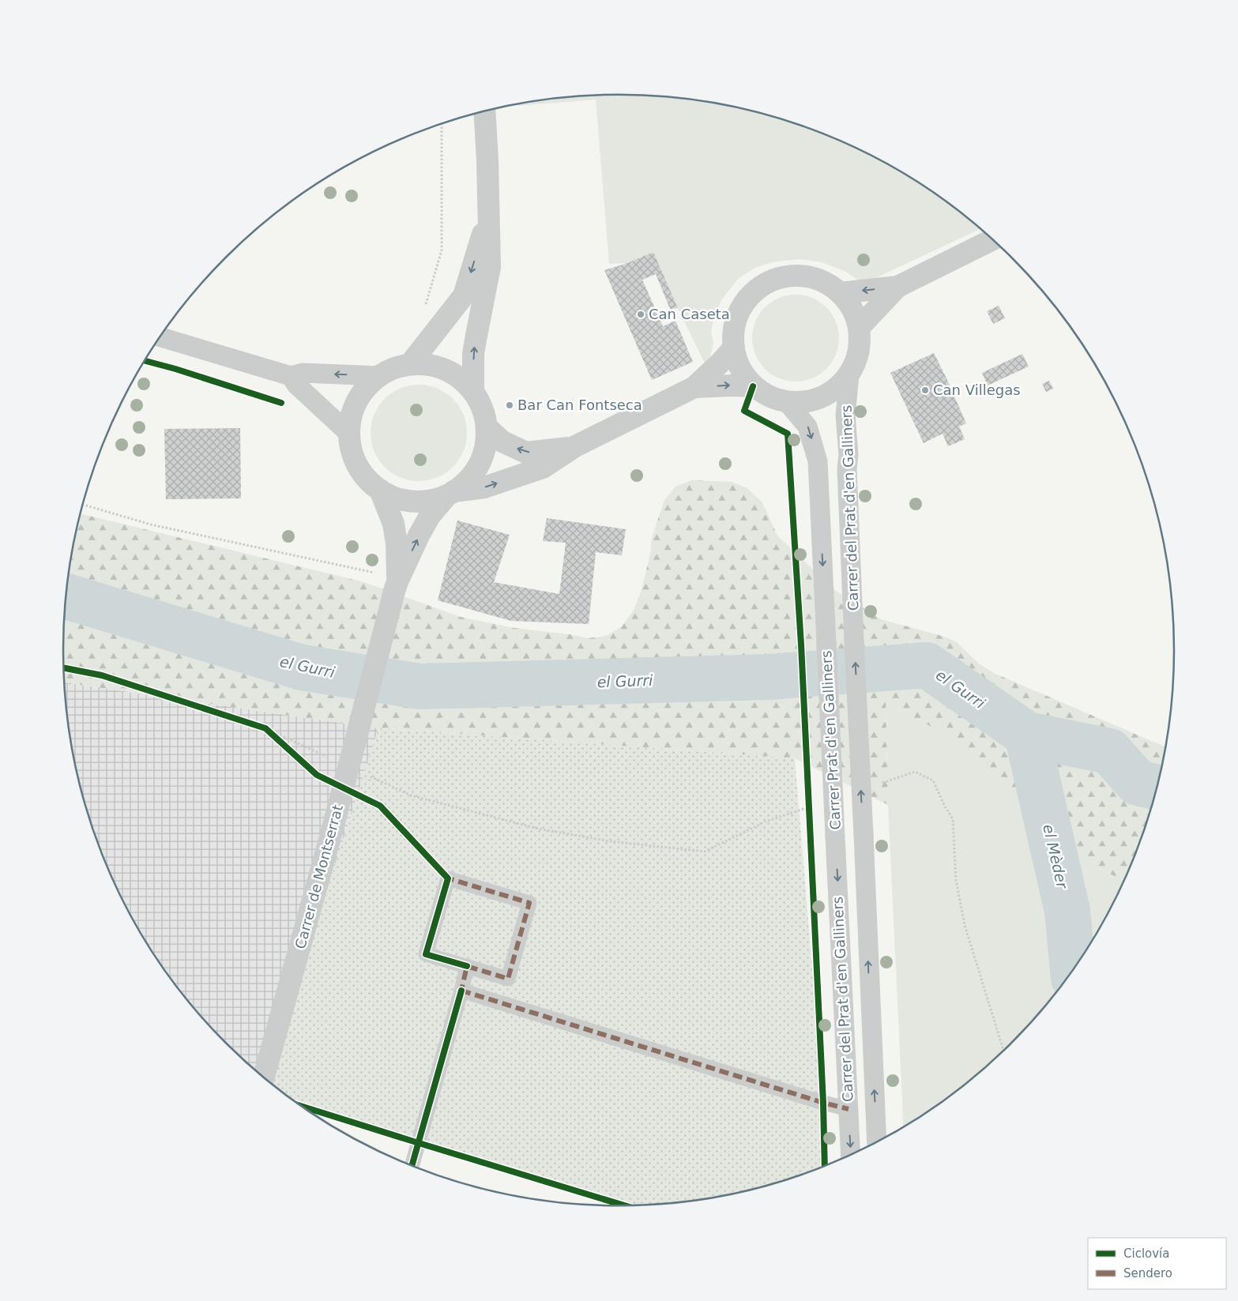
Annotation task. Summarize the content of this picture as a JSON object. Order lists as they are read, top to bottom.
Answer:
{
  "streets": {
    "street": ["Carrer del Prat d'en Galliners", "Carrer Prat d'en Galliners", "Carrer de Montserrat"]
  },
  "crossings": [
    ["Carrer del Prat d'en Galliners", "Carrer Prat d'en Galliners"]
  ],
  "water": ["el Gurri", "el Mèder"],
  "places": ["Can Caseta", "Can Villegas", "Bar Can Fontseca"],
  "legend": ["Ciclovía", "Sendero"]
}
